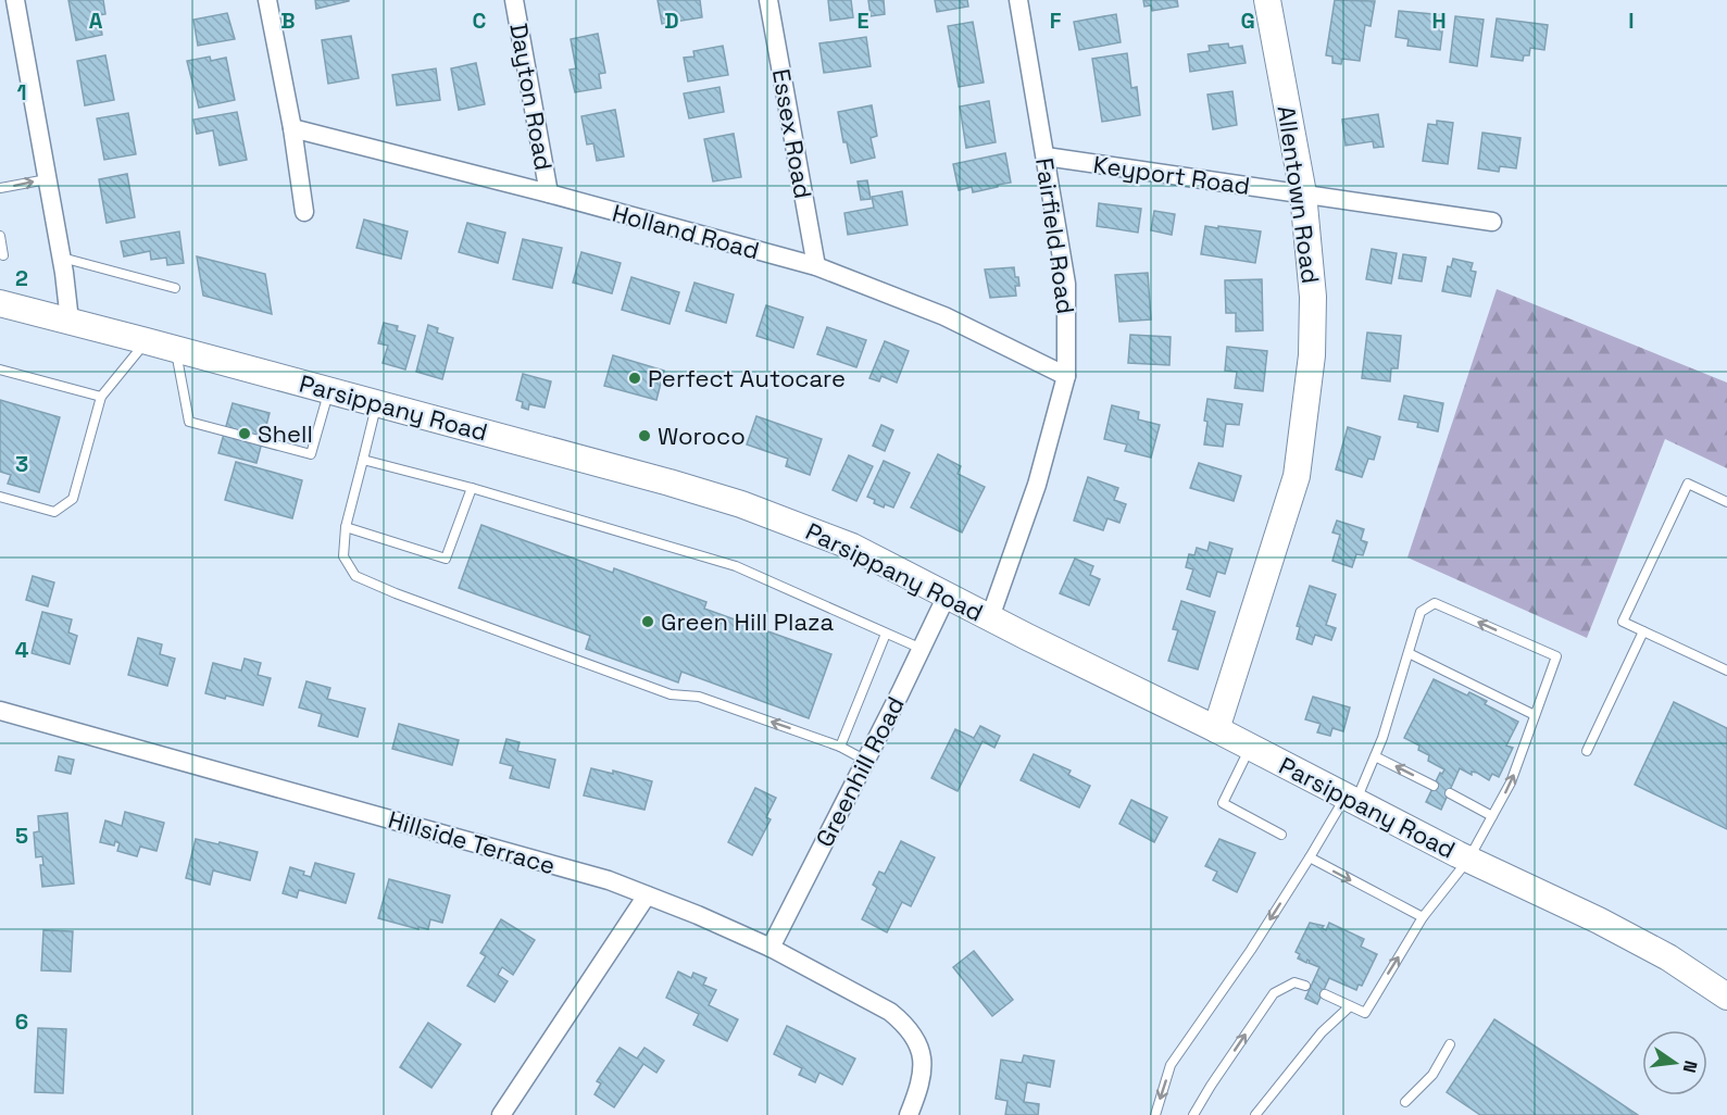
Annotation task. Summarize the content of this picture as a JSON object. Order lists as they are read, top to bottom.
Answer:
{
  "streets": {
    "main road": ["Allentown Road", "Parsippany Road"],
    "street": [
      "Dayton Road",
      "Essex Road",
      "Keyport Road",
      "Holland Road",
      "Fairfield Road",
      "Greenhill Road",
      "Hillside Terrace"
    ]
  },
  "crossings": [
    ["Dayton Road", "Holland Road"],
    ["Essex Road", "Holland Road"],
    ["Keyport Road", "Allentown Road"],
    ["Keyport Road", "Fairfield Road"],
    ["Allentown Road", "Parsippany Road"],
    ["Holland Road", "Fairfield Road"],
    ["Fairfield Road", "Parsippany Road"],
    ["Parsippany Road", "Greenhill Road"],
    ["Greenhill Road", "Hillside Terrace"]
  ],
  "places": [
    "Perfect Autocare",
    "Shell",
    "Woroco",
    "Green Hill Plaza"
  ],
  "north": "right",
  "grid": {
    "columns": [
      "A",
      "B",
      "C",
      "D",
      "E",
      "F",
      "G",
      "H",
      "I"
    ],
    "rows": [
      "1",
      "2",
      "3",
      "4",
      "5",
      "6"
    ]
  }
}
